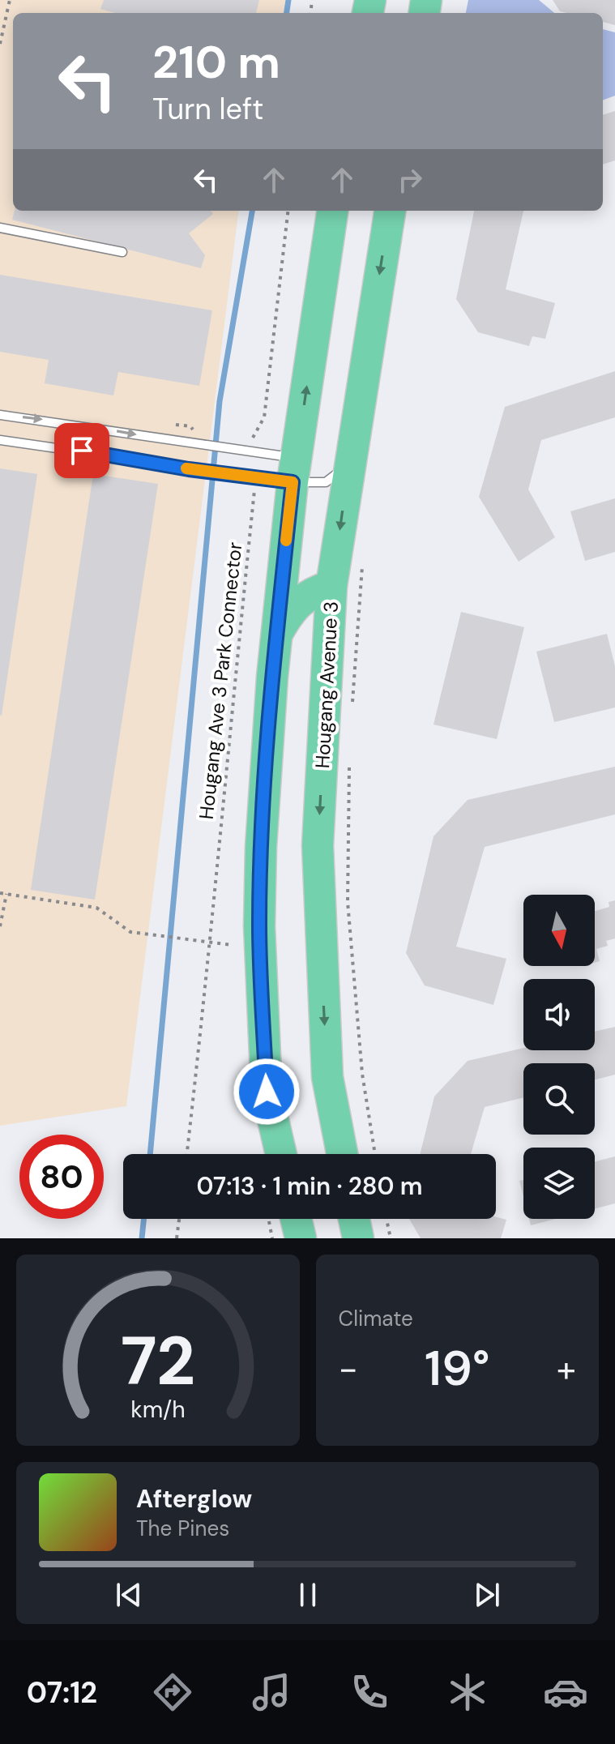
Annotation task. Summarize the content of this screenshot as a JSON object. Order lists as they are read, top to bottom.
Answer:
{
  "streets": {
    "highway": ["Hougang Avenue 3"],
    "path": ["Hougang Ave 3 Park Connector"]
  },
  "north": "bottom",
  "page": {
    "turn": ["210 m", "Turn left"],
    "limit": "80",
    "trip": "07:13 · 1 min · 280 m",
    "tile": "Climate",
    "heat": ["−", "19°", "+"],
    "song": ["Afterglow", "The Pines"],
    "tabs": "07:12",
    "gauge": ["72", "km/h"]
  }
}
